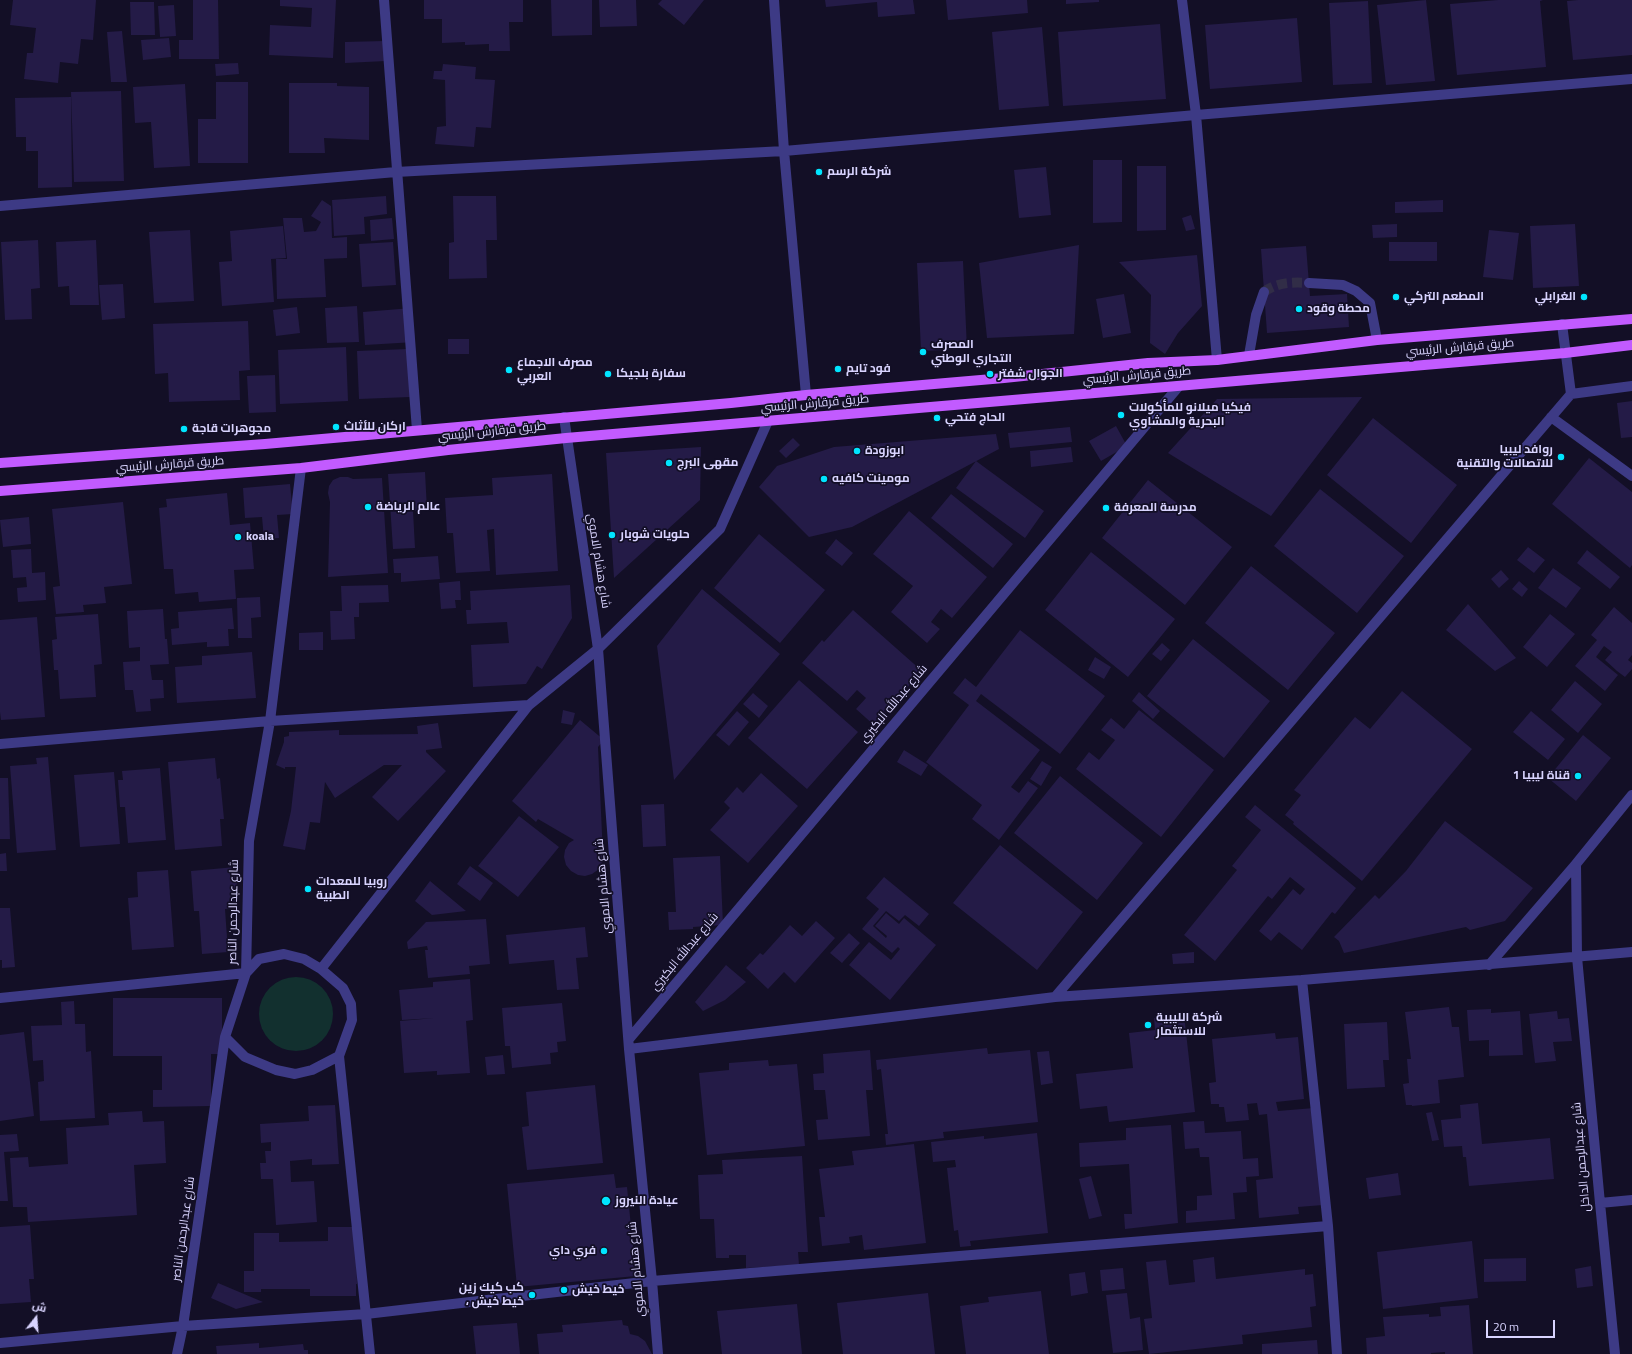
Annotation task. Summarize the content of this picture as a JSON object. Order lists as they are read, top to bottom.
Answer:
{
  "streets": {
    "main road": ["طريق قرقارش الرئيسي"],
    "street": [
      "شارع هشام الاموي",
      "شارع عبدالله البكيري",
      "شارع عبدالرحمن الناصر",
      "شارع عبدالرحمن الداخل"
    ]
  },
  "crossings": [
    ["طريق قرقارش الرئيسي", "شارع هشام الاموي"],
    ["طريق قرقارش الرئيسي", "شارع عبدالله البكيري"],
    ["طريق قرقارش الرئيسي", "شارع عبدالرحمن الناصر"],
    ["شارع هشام الاموي", "شارع عبدالله البكيري"]
  ],
  "places": [
    "شركة الرسم",
    "المطعم التركي",
    "الغرابلي",
    "محطة وقود",
    "المصرف التجاري الوطني",
    "فود تايم",
    "مصرف الاجماع العربي",
    "سفارة بلجيكا",
    "الجوال شفتر",
    "فيكيا ميلانو للمأكولات البحرية والمشاوي",
    "الحاج فتحي",
    "اركان للأثاث",
    "مجوهرات قاجة",
    "ابوزودة",
    "روافد ليبيا للاتصالات والتقنية",
    "مقهى البرج",
    "مومينت كافيه",
    "عالم الرياضة",
    "مدرسة المعرفة",
    "حلويات شوبار",
    "koala",
    "قناة ليبيا 1",
    "روبيا للمعدات الطبية",
    "شركة الليبية للاستثمار",
    "عيادة النيروز",
    "فري داي",
    "خيط خيش",
    "كب كيك زين ، خيط خيش"
  ],
  "scale_bar": "20 m",
  "north": "top"
}
